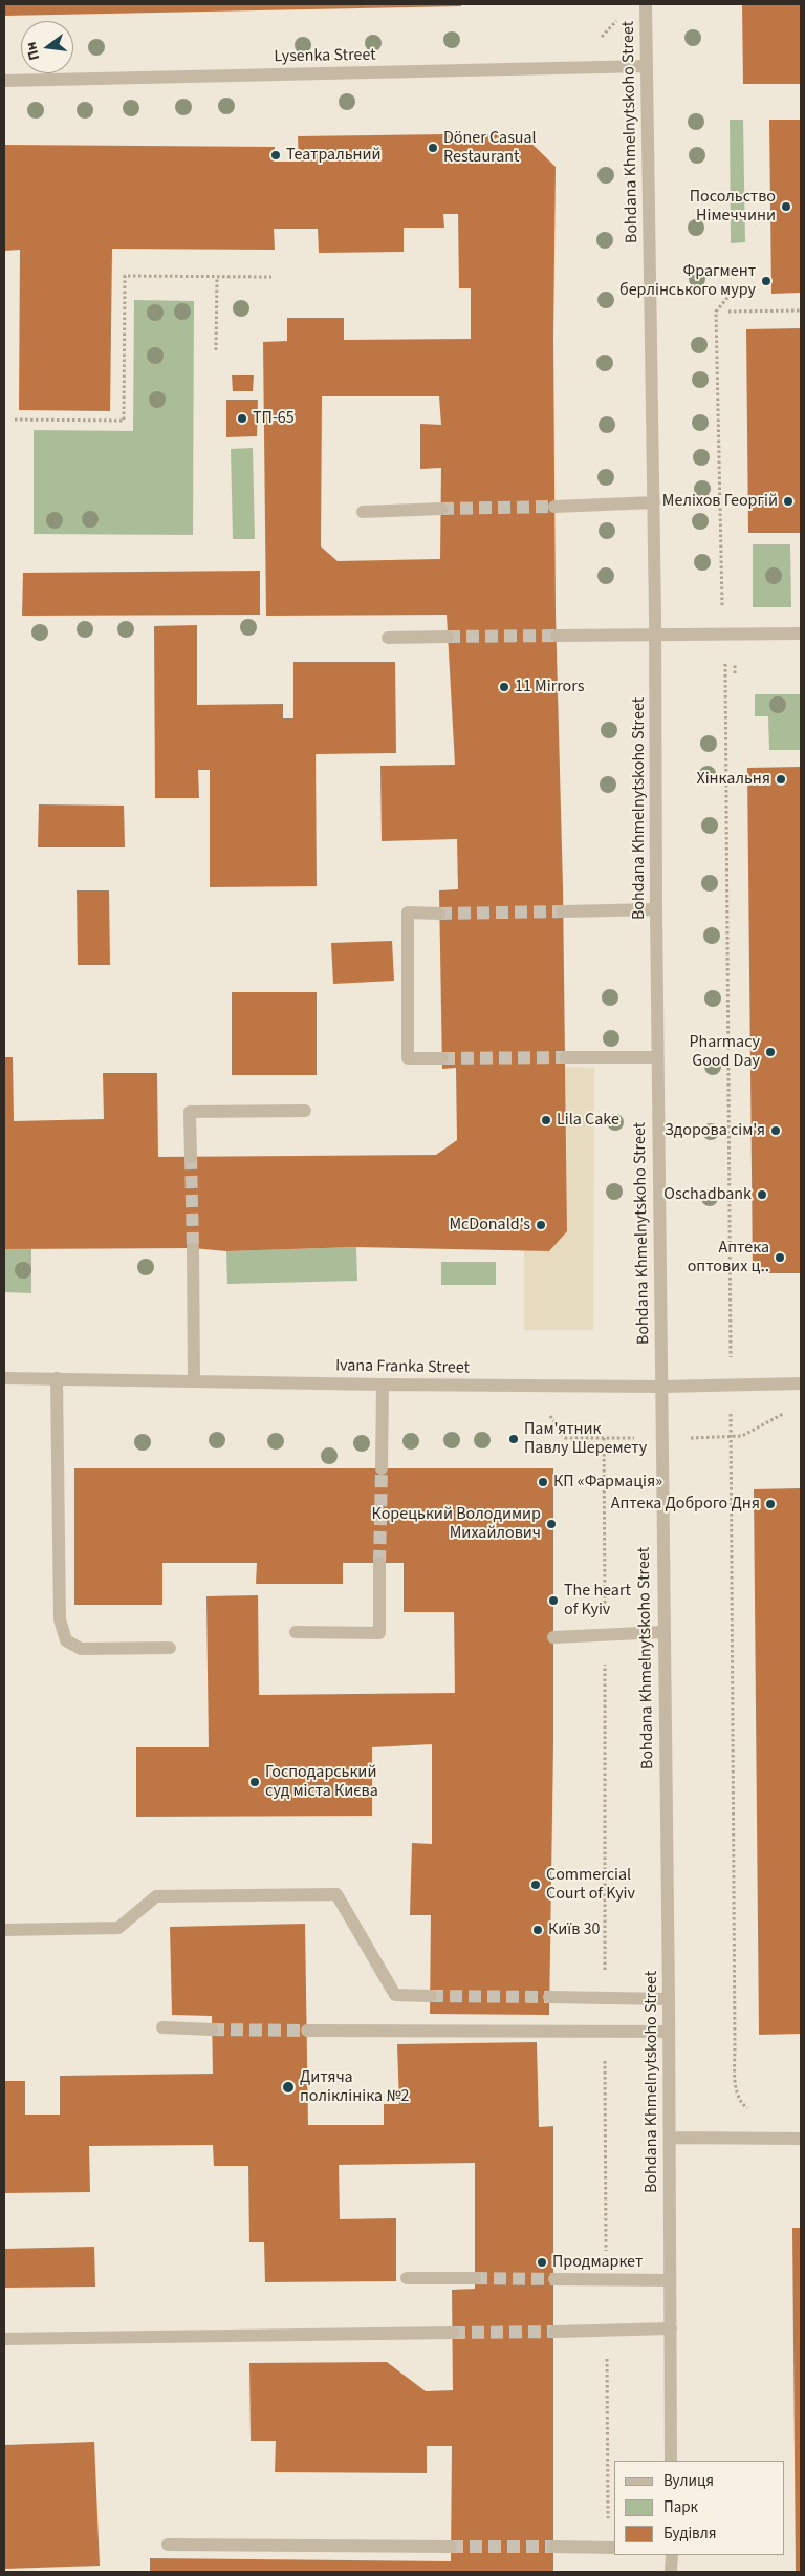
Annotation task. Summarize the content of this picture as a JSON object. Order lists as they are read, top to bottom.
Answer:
{
  "streets": {
    "street": ["Lysenka Street", "Bohdana Khmelnytskoho Street", "Ivana Franka Street"]
  },
  "crossings": [
    ["Lysenka Street", "Bohdana Khmelnytskoho Street"],
    ["Bohdana Khmelnytskoho Street", "Ivana Franka Street"]
  ],
  "places": [
    "Döner Casual Restaurant",
    "Театральний",
    "Посольство Німеччини",
    "Фрагмент берлінського муру",
    "ТП-65",
    "Меліхов Георгій",
    "11 Mirrors",
    "Хінкальня",
    "Pharmacy Good Day",
    "Lila Cake",
    "Здорова сім'я",
    "Oschadbank",
    "McDonald's",
    "Аптека оптових ц‥",
    "Пам'ятник Павлу Шеремету",
    "КП «Фармація»",
    "Аптека Доброго Дня",
    "Корецький Володимир Михайлович",
    "The heart of Kyiv",
    "Господарський суд міста Києва",
    "Commercial Court of Kyiv",
    "Київ 30",
    "Дитяча поліклініка №2",
    "Продмаркет"
  ],
  "legend": ["Вулиця", "Парк", "Будівля"],
  "north": "left"
}
